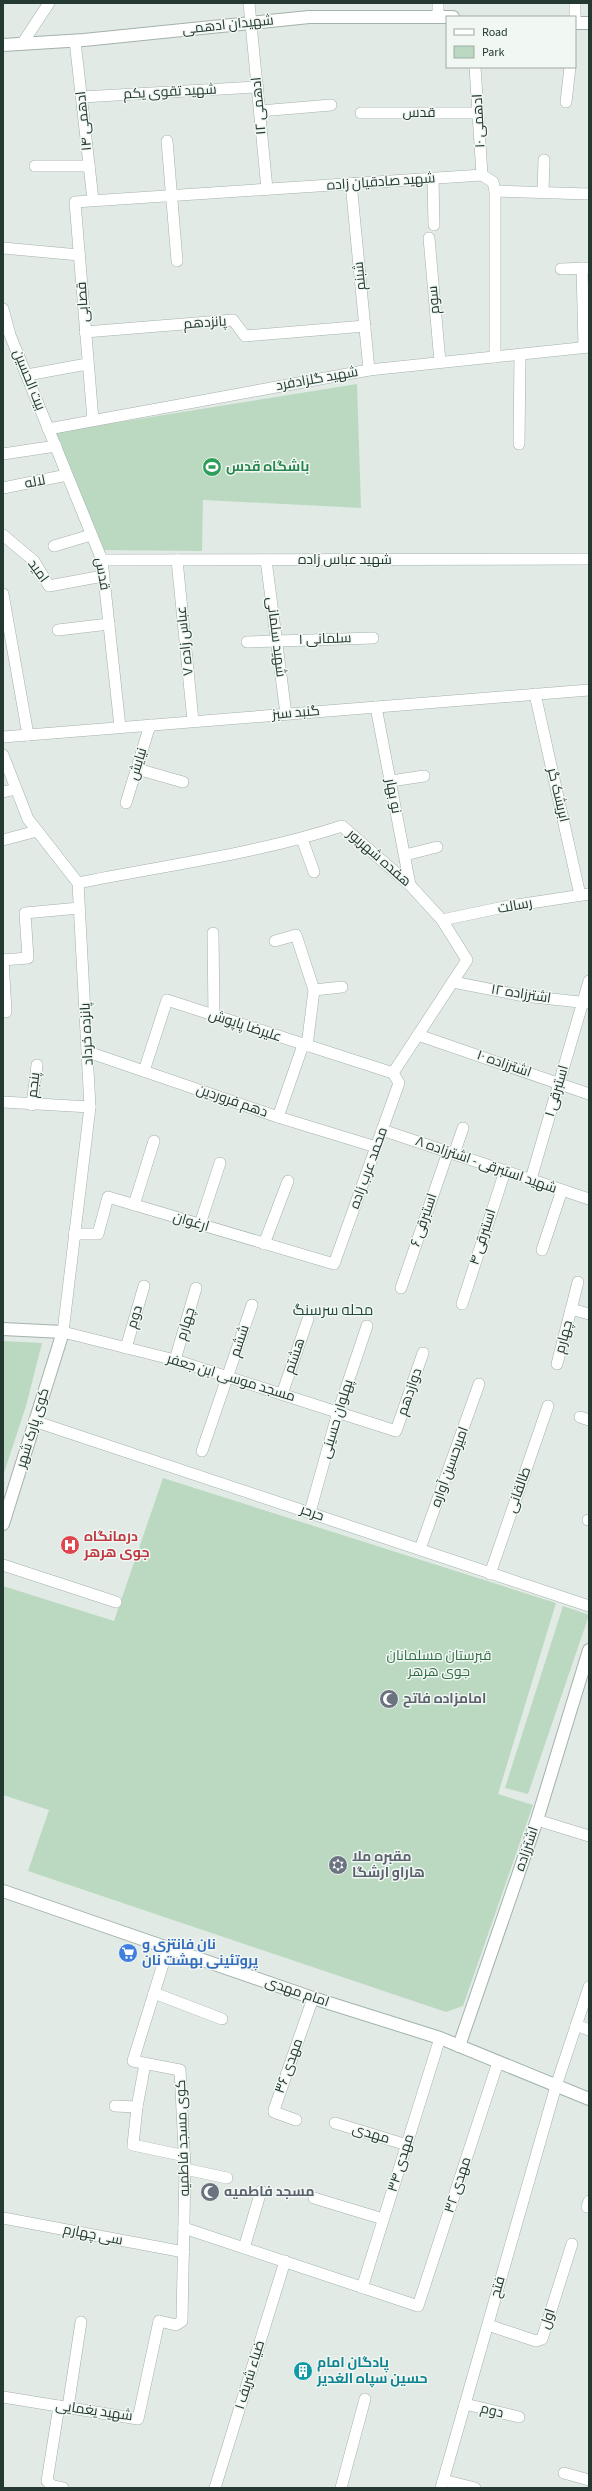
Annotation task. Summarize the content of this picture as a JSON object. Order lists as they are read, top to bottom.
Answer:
{
  "streets": {
    "street": [
      "شهیدان ادهمی",
      "شهید تقوی یکم",
      "ادهمی ۱۲",
      "قدس",
      "ادهمی ۱۴",
      "ادهمی ۱۰",
      "شهید صادقیان زاده",
      "شبنم",
      "سوم",
      "قصابی",
      "پانزدهم",
      "شهید گلزادفرد",
      "بیت الحسین",
      "لاله",
      "شهید عباس زاده",
      "امید",
      "شهید سلمانی",
      "سلمانی ۱",
      "عباس زاده ۷",
      "گنبد سبز",
      "نیایش",
      "ابریشک گر",
      "نو بهار",
      "هفده شهریور",
      "رسالت",
      "اشترزاده ۱۲",
      "علیرضا پاپوش",
      "پانزده خرداد",
      "اشترزاده ۱۰",
      "پنجم",
      "استبرقی ۱",
      "دهم فروردین",
      "شهید استبرقی - اشترزاده ۸",
      "محمد عرب زاده",
      "استبرقی ۶",
      "ارغوان",
      "استبرقی ۴",
      "دوم",
      "چهارم",
      "ششم",
      "هشتم",
      "مسجد موسی ابن جعفر",
      "دوازدهم",
      "پهلوان حسینی",
      "کوی پارک شهر",
      "امیرحسین آواره",
      "طالقانی",
      "حرحر",
      "اشترزاده",
      "امام مهدی",
      "مهدی ۳۶",
      "مهدی",
      "کوی مسجد فاطمیه",
      "مهدی ۳۴",
      "مهدی ۳۲",
      "سی چهارم",
      "فتح",
      "اول",
      "ضیاء شریف ۱",
      "شهید یغمایی"
    ]
  },
  "crossings": [
    ["شهیدان ادهمی", "ادهمی ۱۲"],
    ["شهیدان ادهمی", "ادهمی ۱۴"],
    ["شهید تقوی یکم", "ادهمی ۱۲"],
    ["شهید تقوی یکم", "ادهمی ۱۴"],
    ["ادهمی ۱۲", "شهید صادقیان زاده"],
    ["قدس", "ادهمی ۱۰"],
    ["قدس", "شهید گلزادفرد"],
    ["قدس", "بیت الحسین"],
    ["قدس", "لاله"],
    ["قدس", "شهید عباس زاده"],
    ["قدس", "امید"],
    ["قدس", "گنبد سبز"],
    ["ادهمی ۱۴", "شهید صادقیان زاده"],
    ["ادهمی ۱۴", "قصابی"],
    ["ادهمی ۱۰", "شهید صادقیان زاده"],
    ["شهید صادقیان زاده", "شبنم"],
    ["شهید صادقیان زاده", "قصابی"],
    ["شبنم", "پانزدهم"],
    ["شبنم", "شهید گلزادفرد"],
    ["سوم", "شهید گلزادفرد"],
    ["قصابی", "پانزدهم"],
    ["قصابی", "شهید گلزادفرد"],
    ["شهید گلزادفرد", "بیت الحسین"],
    ["شهید عباس زاده", "شهید سلمانی"],
    ["شهید عباس زاده", "عباس زاده ۷"],
    ["شهید سلمانی", "سلمانی ۱"],
    ["شهید سلمانی", "گنبد سبز"],
    ["عباس زاده ۷", "گنبد سبز"],
    ["گنبد سبز", "نیایش"],
    ["گنبد سبز", "ابریشک گر"],
    ["گنبد سبز", "نو بهار"],
    ["ابریشک گر", "رسالت"],
    ["نو بهار", "هفده شهریور"],
    ["هفده شهریور", "رسالت"],
    ["هفده شهریور", "اشترزاده ۱۲"],
    ["هفده شهریور", "علیرضا پاپوش"],
    ["هفده شهریور", "پانزده خرداد"],
    ["هفده شهریور", "اشترزاده ۱۰"],
    ["هفده شهریور", "محمد عرب زاده"],
    ["اشترزاده ۱۲", "استبرقی ۱"],
    ["علیرضا پاپوش", "دهم فروردین"],
    ["علیرضا پاپوش", "محمد عرب زاده"],
    ["پانزده خرداد", "دهم فروردین"],
    ["پانزده خرداد", "ارغوان"],
    ["پانزده خرداد", "مسجد موسی ابن جعفر"],
    ["پانزده خرداد", "کوی پارک شهر"],
    ["اشترزاده ۱۰", "استبرقی ۱"],
    ["استبرقی ۱", "شهید استبرقی - اشترزاده ۸"],
    ["دهم فروردین", "محمد عرب زاده"],
    ["شهید استبرقی - اشترزاده ۸", "محمد عرب زاده"],
    ["شهید استبرقی - اشترزاده ۸", "استبرقی ۶"],
    ["شهید استبرقی - اشترزاده ۸", "استبرقی ۴"],
    ["محمد عرب زاده", "ارغوان"],
    ["دوم", "مسجد موسی ابن جعفر"],
    ["دوم", "فتح"],
    ["چهارم", "مسجد موسی ابن جعفر"],
    ["ششم", "مسجد موسی ابن جعفر"],
    ["هشتم", "مسجد موسی ابن جعفر"],
    ["مسجد موسی ابن جعفر", "دوازدهم"],
    ["مسجد موسی ابن جعفر", "پهلوان حسینی"],
    ["مسجد موسی ابن جعفر", "کوی پارک شهر"],
    ["پهلوان حسینی", "حرحر"],
    ["کوی پارک شهر", "حرحر"],
    ["امیرحسین آواره", "حرحر"],
    ["طالقانی", "حرحر"],
    ["اشترزاده", "امام مهدی"],
    ["امام مهدی", "مهدی ۳۶"],
    ["امام مهدی", "مهدی ۳۴"],
    ["امام مهدی", "مهدی ۳۲"],
    ["امام مهدی", "فتح"],
    ["مهدی", "مهدی ۳۴"],
    ["کوی مسجد فاطمیه", "سی چهارم"],
    ["کوی مسجد فاطمیه", "شهید یغمایی"],
    ["مهدی ۳۴", "مهدی ۳۲"],
    ["فتح", "اول"]
  ],
  "districts": ["محله سرسنگ"],
  "parks": ["قبرستان مسلمانان جوی هرهر"],
  "places": {
    "sports": ["باشگاه قدس"],
    "hospital": ["درمانگاه جوی هرهر"],
    "mosque": ["امامزاده فاتح", "مسجد فاطمیه"],
    "synagogue": ["مقبره ملا هاراو ارشگا"],
    "supermarket": ["نان فانتزی و پروتئینی بهشت نان"],
    "building": ["پادگان امام حسین سپاه الغدیر"]
  },
  "legend": ["Road", "Park"]
}
